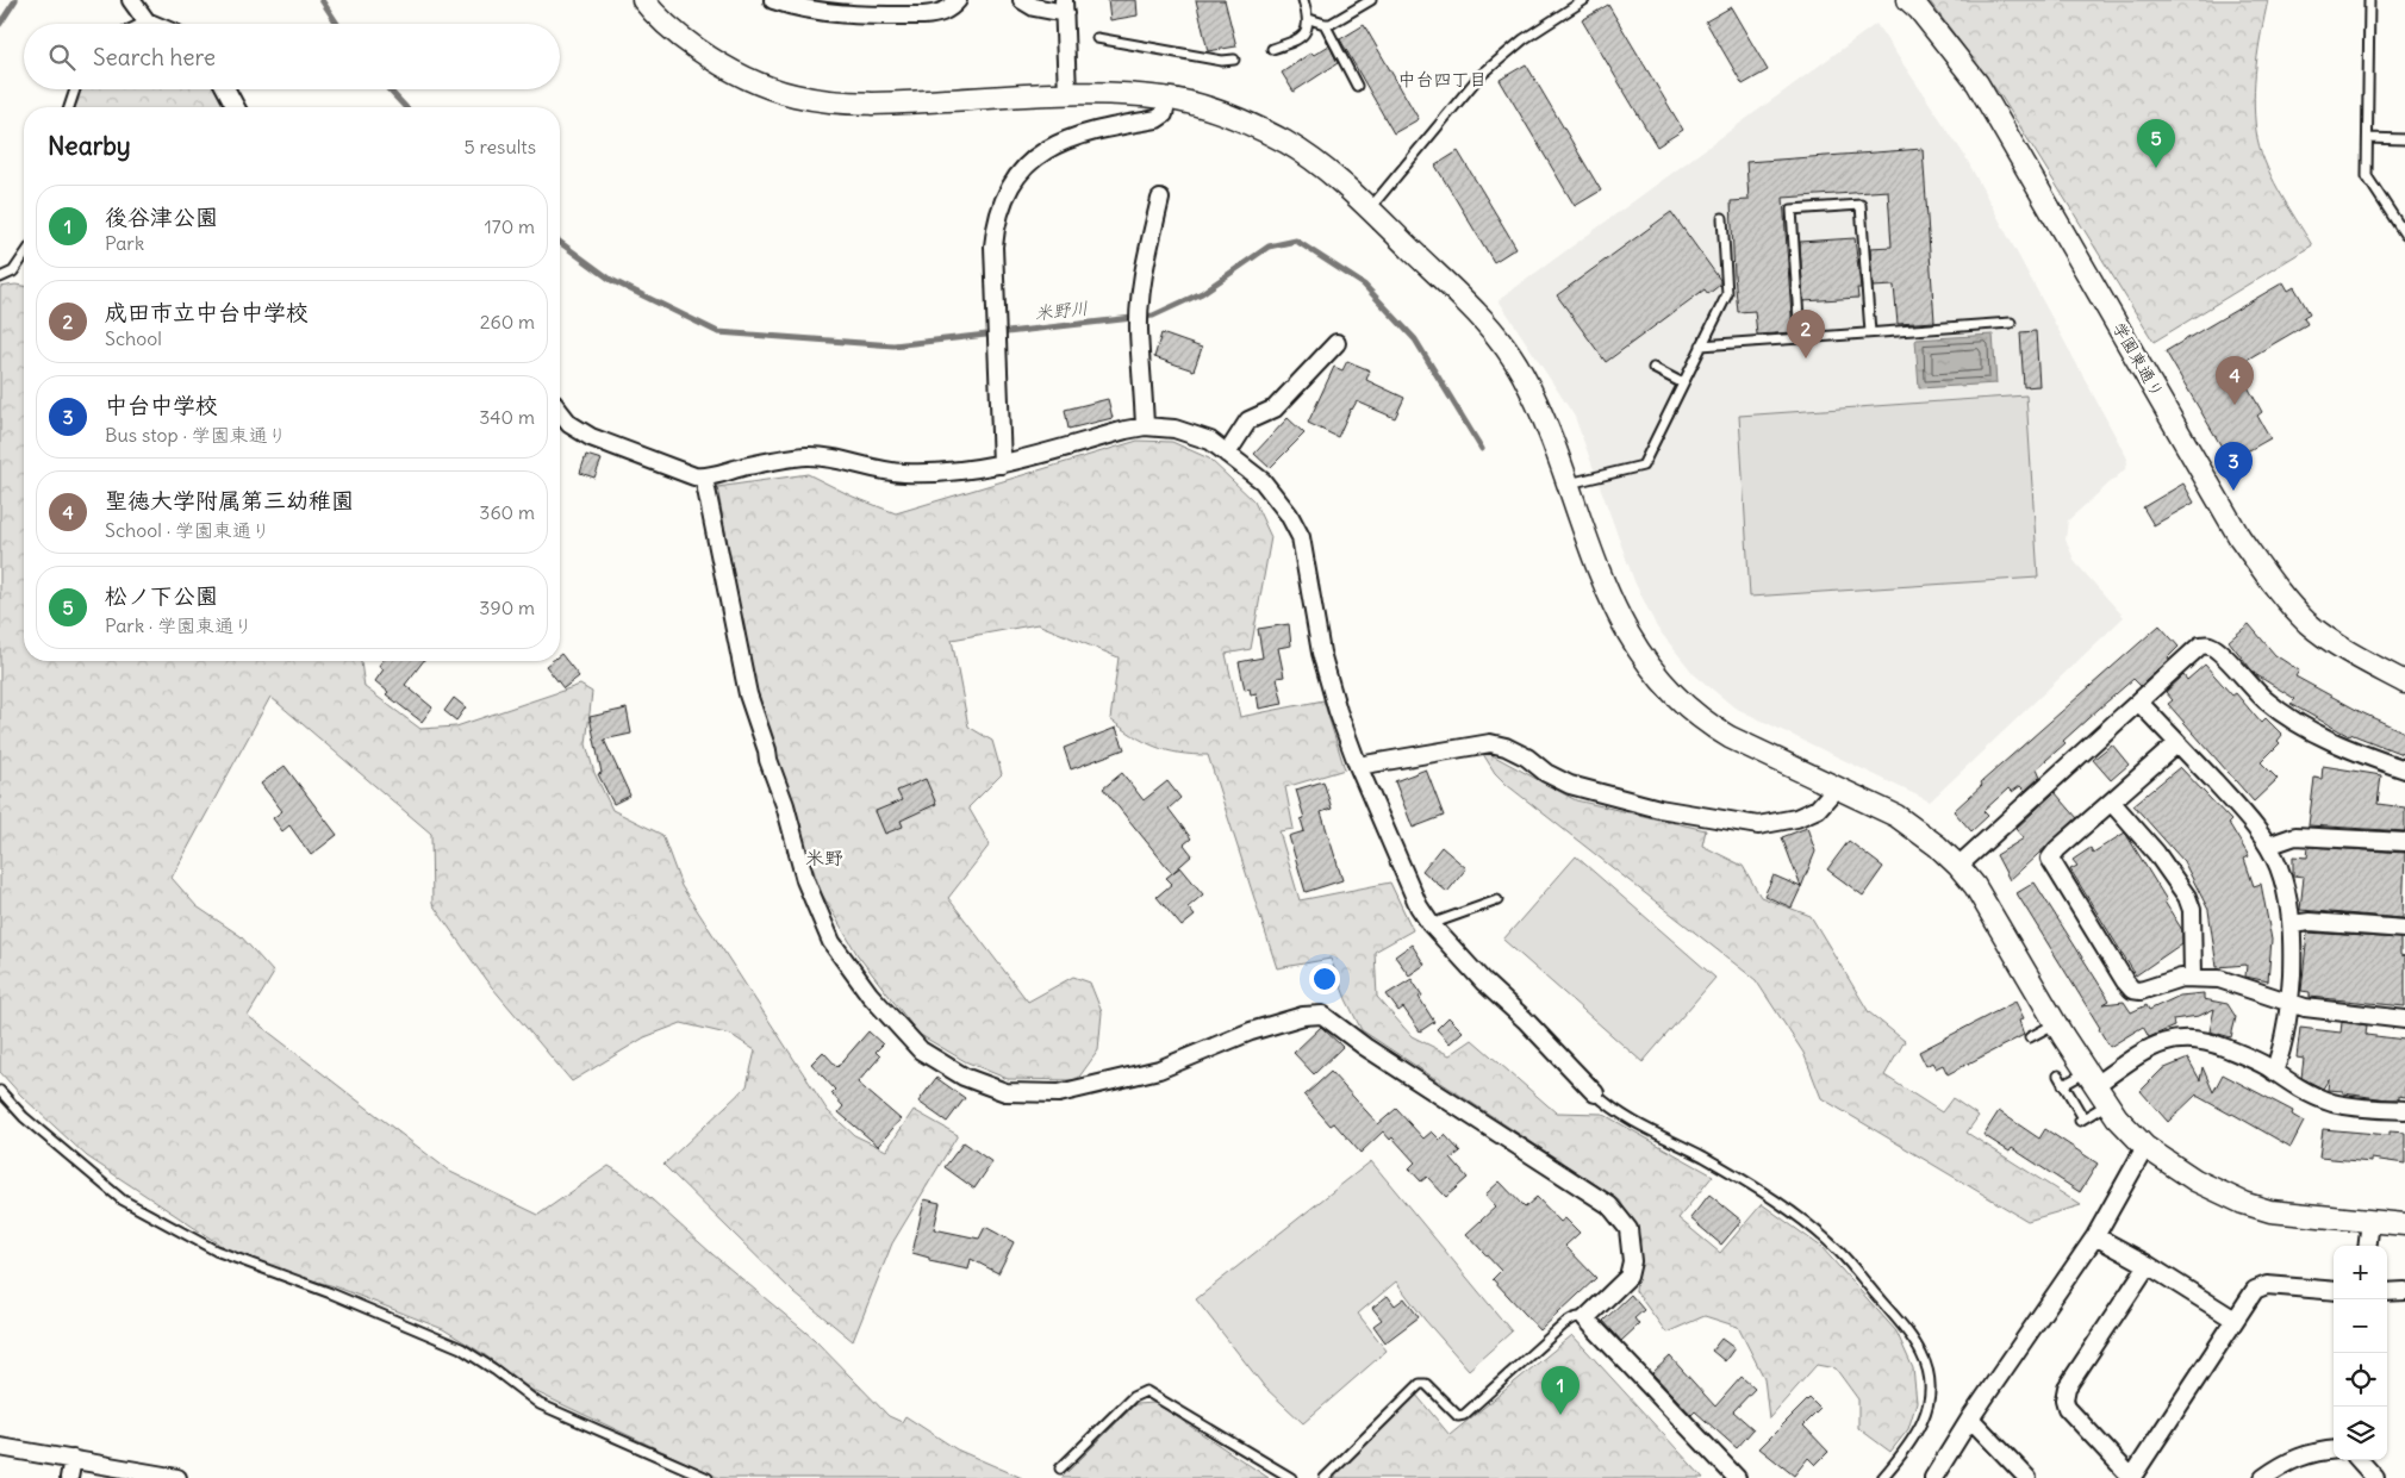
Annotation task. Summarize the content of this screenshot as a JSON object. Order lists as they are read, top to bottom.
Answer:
{
  "streets": {
    "street": ["学園東通り"]
  },
  "districts": ["中台四丁目", "米野"],
  "water": ["米野川"],
  "page": {
    "search": "Search here",
    "heading": ["Nearby", "5 results"],
    "pins": [
      "5",
      "2",
      "4",
      "3",
      "1"
    ],
    "list": [
      {
        "mark": "1",
        "name": "後谷津公園",
        "note": "Park",
        "value": "170 m"
      },
      {
        "mark": "2",
        "name": "成田市立中台中学校",
        "note": "School",
        "value": "260 m"
      },
      {
        "mark": "3",
        "name": "中台中学校",
        "note": "Bus stop · 学園東通り",
        "value": "340 m"
      },
      {
        "mark": "4",
        "name": "聖徳大学附属第三幼稚園",
        "note": "School · 学園東通り",
        "value": "360 m"
      },
      {
        "mark": "5",
        "name": "松ノ下公園",
        "note": "Park · 学園東通り",
        "value": "390 m"
      }
    ],
    "map_buttons": ["+", "−"]
  }
}
